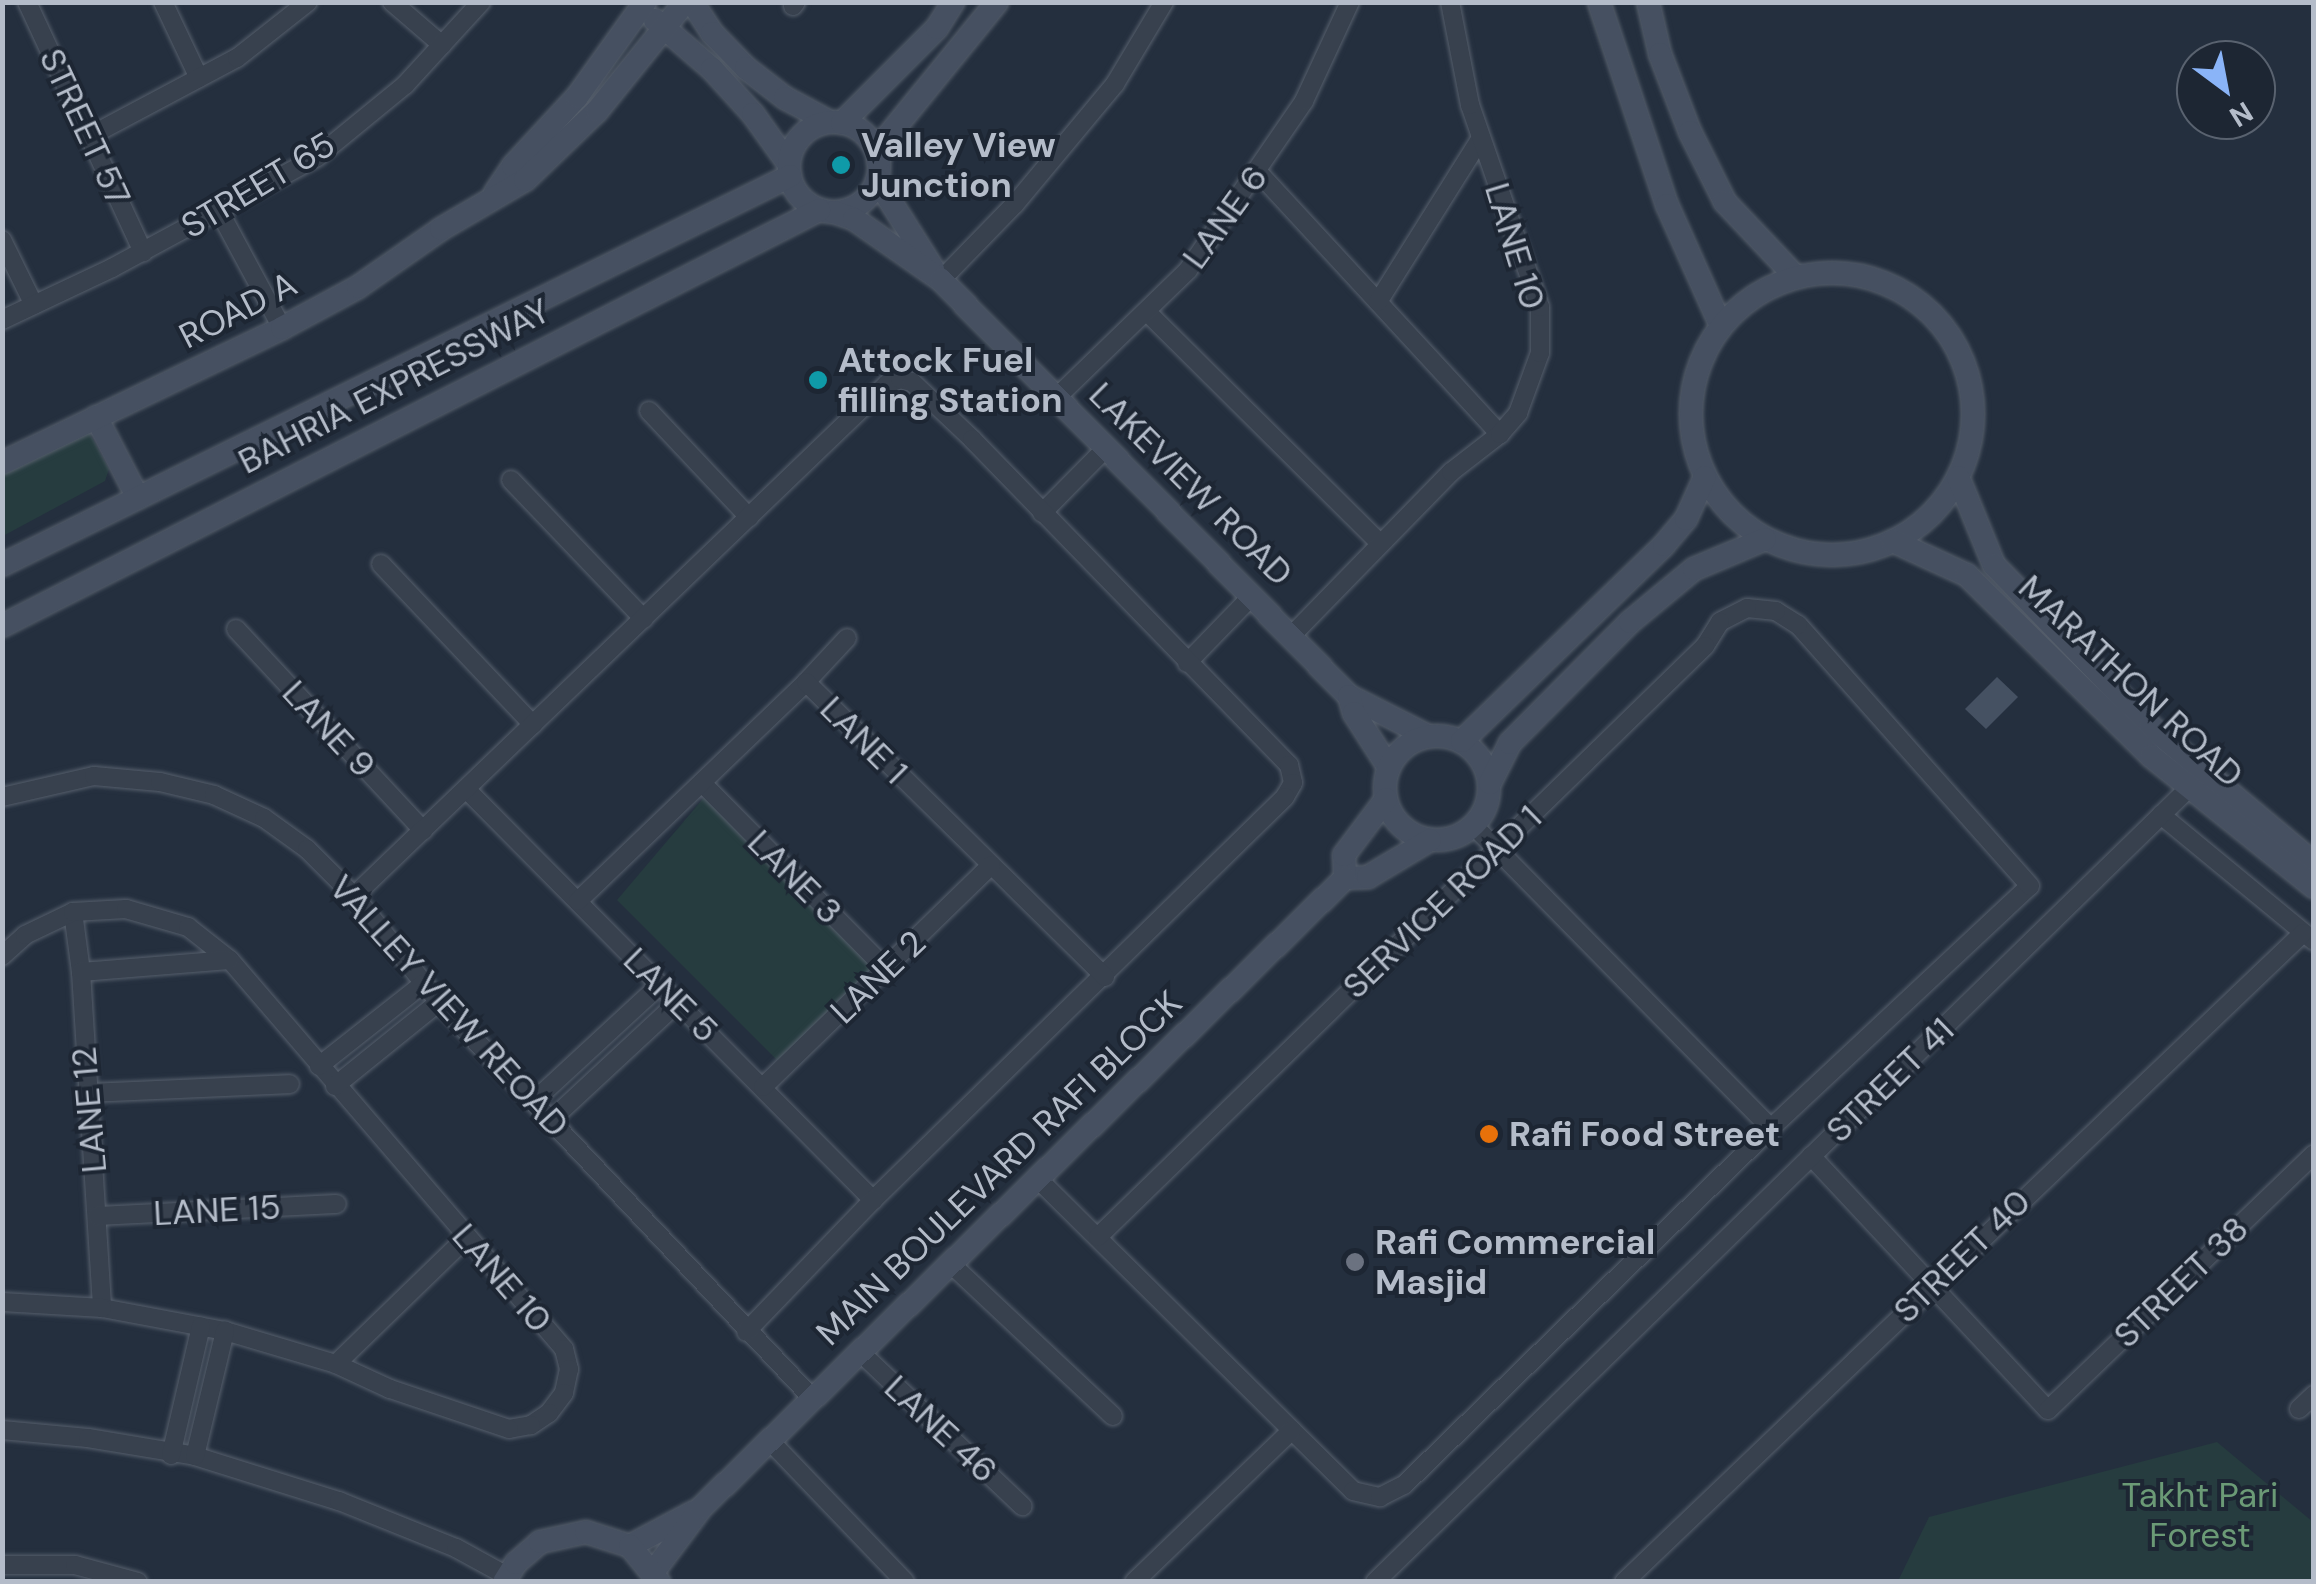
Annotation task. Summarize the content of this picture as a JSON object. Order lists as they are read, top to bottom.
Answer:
{
  "streets": {
    "main road": [
      "ROAD A",
      "BAHRIA EXPRESSWAY",
      "LAKEVIEW ROAD",
      "MARATHON ROAD",
      "MAIN BOULEVARD RAFI BLOCK"
    ],
    "street": [
      "STREET 57",
      "STREET 65",
      "LANE 6",
      "LANE 10",
      "LANE 9",
      "LANE 1",
      "LANE 3",
      "SERVICE ROAD 1",
      "LANE 2",
      "LANE 5",
      "VALLEY VIEW REOAD",
      "STREET 41",
      "LANE 12",
      "LANE 15",
      "STREET 40",
      "STREET 38",
      "LANE 46"
    ]
  },
  "crossings": [
    ["STREET 57", "STREET 65"],
    ["LANE 6", "LAKEVIEW ROAD"],
    ["LANE 10", "LAKEVIEW ROAD"],
    ["LANE 10", "LANE 12"],
    ["MARATHON ROAD", "STREET 41"],
    ["LANE 1", "LANE 3"],
    ["LANE 1", "LANE 2"],
    ["LANE 1", "LANE 5"],
    ["LANE 3", "LANE 2"],
    ["LANE 2", "LANE 5"],
    ["VALLEY VIEW REOAD", "MAIN BOULEVARD RAFI BLOCK"],
    ["LANE 12", "LANE 15"],
    ["MAIN BOULEVARD RAFI BLOCK", "LANE 46"],
    ["STREET 40", "STREET 38"]
  ],
  "parks": ["Takht Pari Forest"],
  "places": [
    "Valley View Junction",
    "Attock Fuel filling Station",
    "Rafi Food Street",
    "Rafi Commercial Masjid"
  ],
  "north": "bottom right"
}
